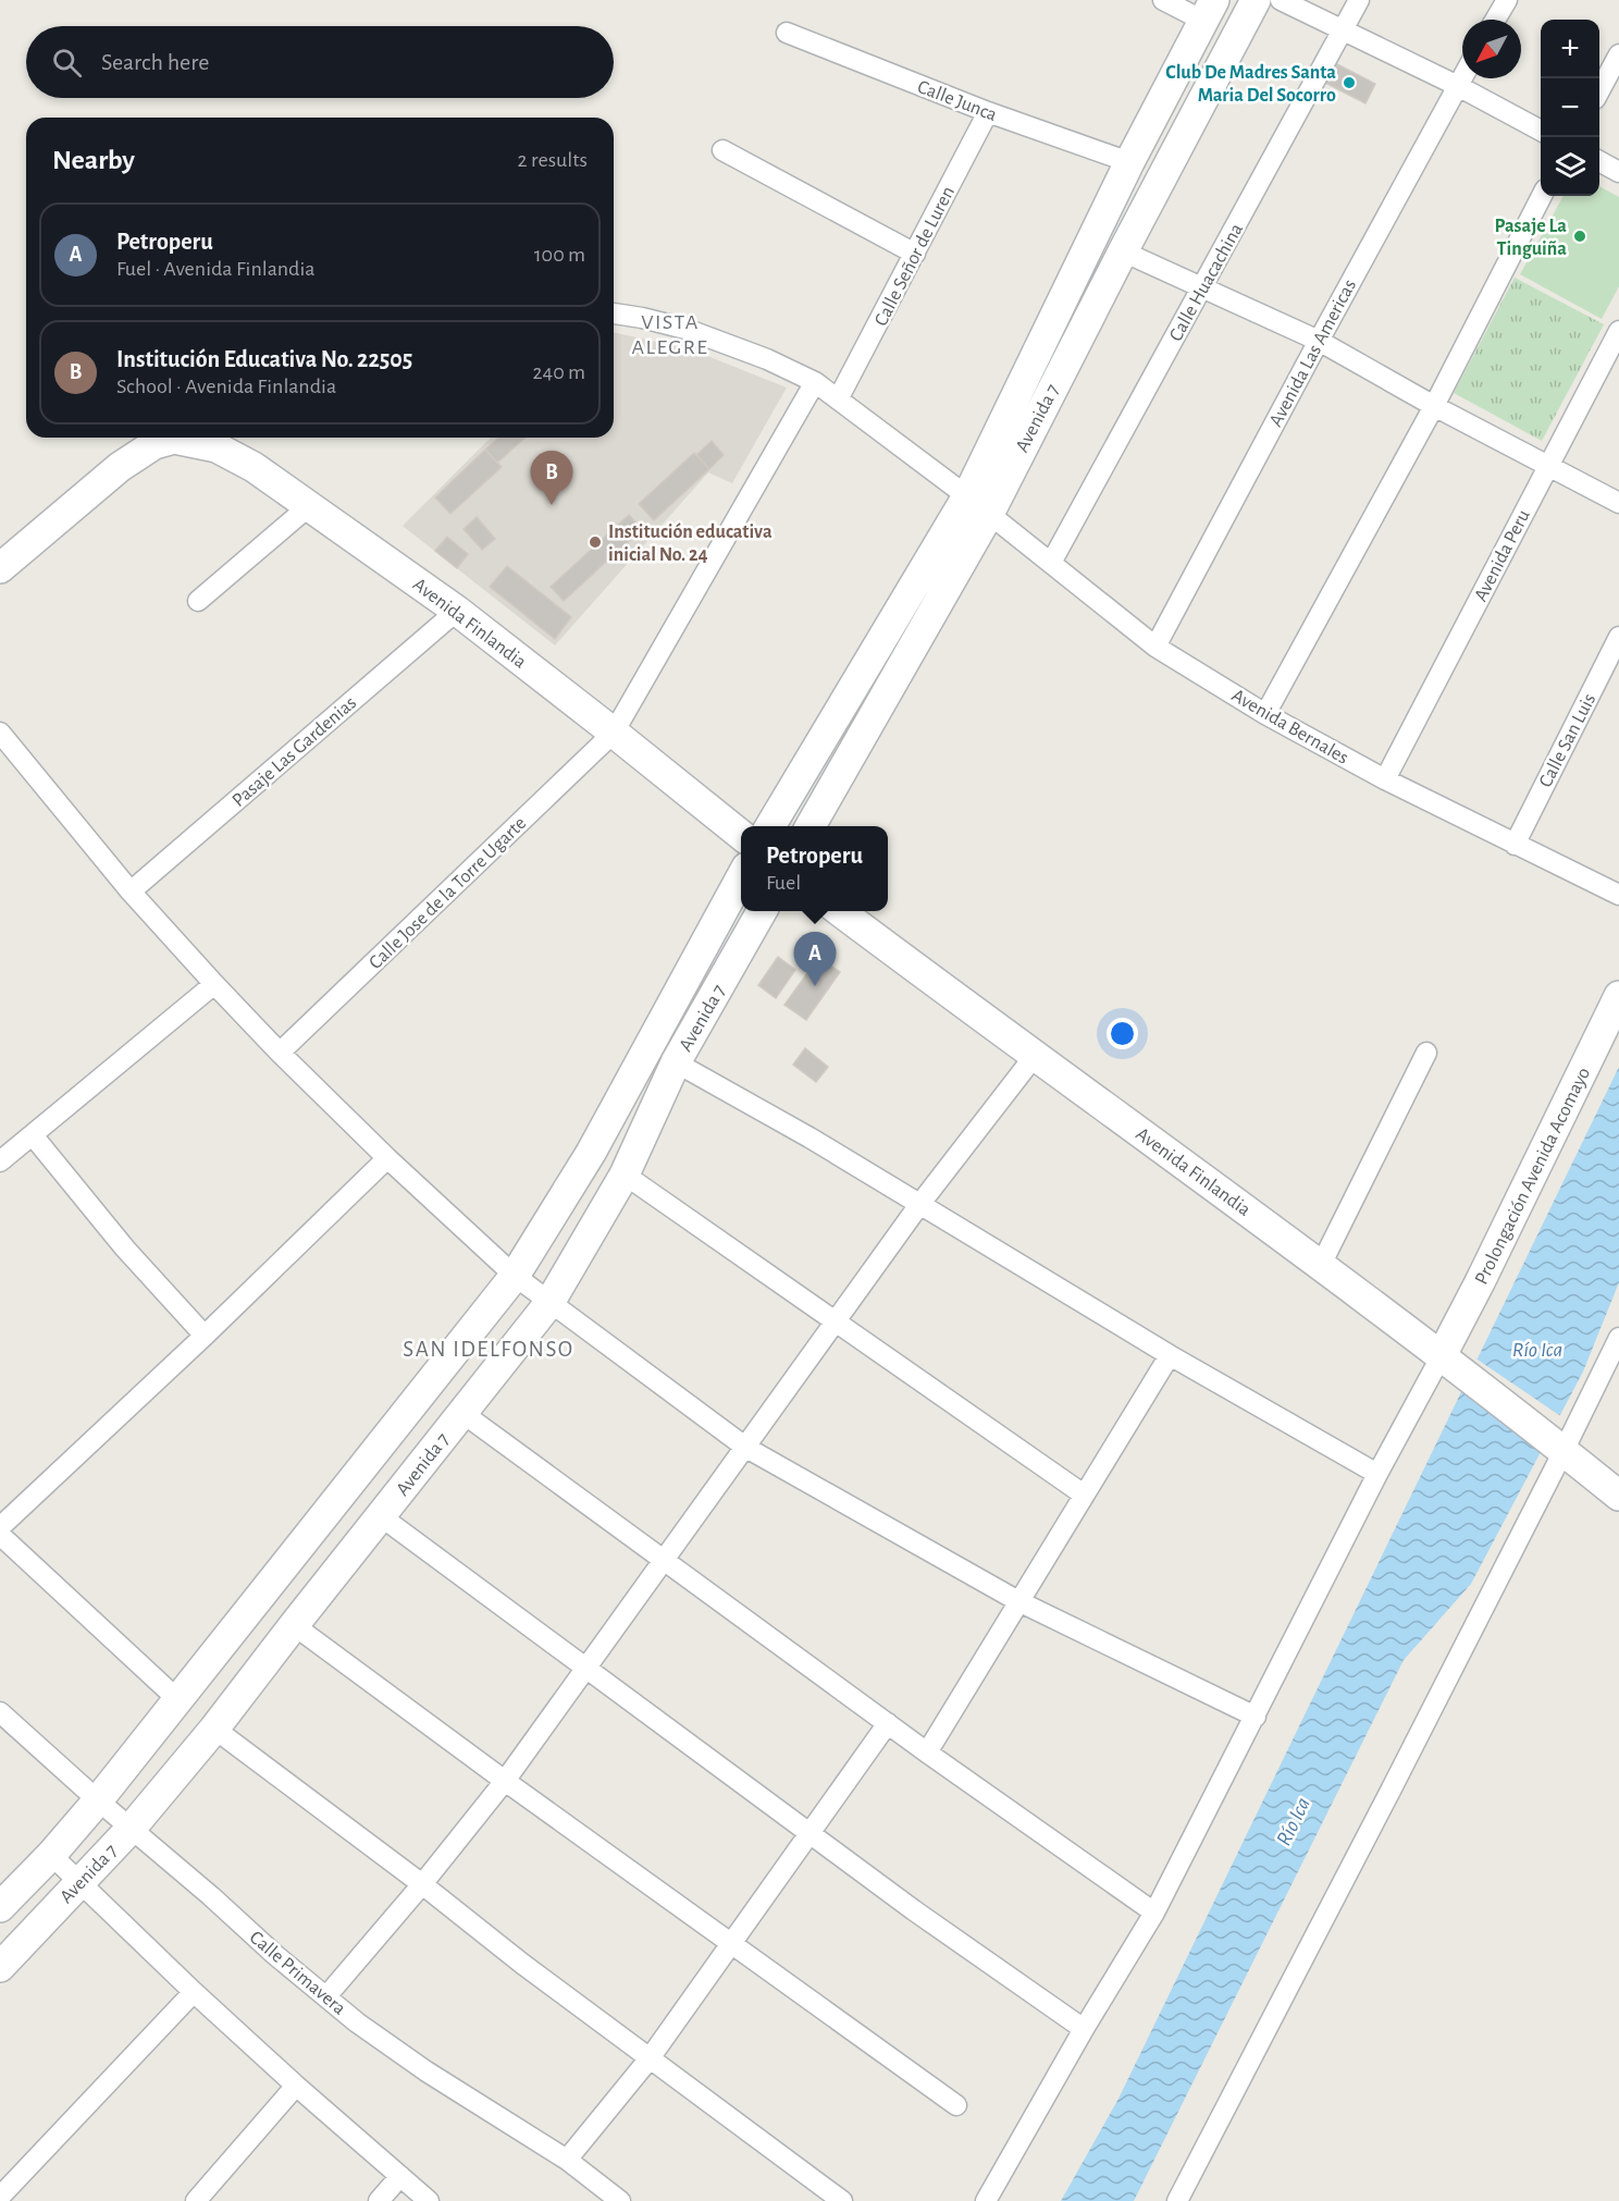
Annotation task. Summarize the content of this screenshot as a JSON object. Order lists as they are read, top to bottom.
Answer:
{
  "streets": {
    "street": [
      "Calle Junca",
      "Calle Señor de Luren",
      "Calle Huacachina",
      "Avenida Las Americas",
      "Avenida 7",
      "Avenida Peru",
      "Avenida Finlandia",
      "Avenida Bernales",
      "Calle San Luis",
      "Pasaje Las Gardenias",
      "Calle Jose de la Torre Ugarte",
      "Prolongación Avenida Acomayo",
      "Calle Primavera"
    ]
  },
  "crossings": [
    ["Calle Junca", "Calle Señor de Luren"],
    ["Calle Junca", "Avenida 7"],
    ["Calle Señor de Luren", "Avenida Bernales"],
    ["Calle Huacachina", "Avenida Bernales"],
    ["Avenida Las Americas", "Avenida Bernales"],
    ["Avenida 7", "Avenida Bernales"],
    ["Avenida 7", "Calle Primavera"],
    ["Avenida Peru", "Avenida Bernales"],
    ["Avenida Finlandia", "Pasaje Las Gardenias"],
    ["Avenida Finlandia", "Calle Jose de la Torre Ugarte"],
    ["Avenida Finlandia", "Prolongación Avenida Acomayo"],
    ["Avenida Bernales", "Calle San Luis"],
    ["Avenida Bernales", "Calle Jose de la Torre Ugarte"]
  ],
  "districts": ["VISTA ALEGRE", "SAN IDELFONSO"],
  "water": ["Río Ica"],
  "places": ["Club De Madres Santa Maria Del Socorro", "Pasaje La Tinguiña", "Institución educativa inicial No. 24"],
  "north": "bottom left",
  "page": {
    "map_buttons": ["+", "−"],
    "search": "Search here",
    "heading": ["Nearby", "2 results"],
    "list": [
      {
        "mark": "A",
        "name": "Petroperu",
        "note": "Fuel · Avenida Finlandia",
        "value": "100 m"
      },
      {
        "mark": "B",
        "name": "Institución Educativa No. 22505",
        "note": "School · Avenida Finlandia",
        "value": "240 m"
      }
    ],
    "pins": ["B", "A"],
    "popup": ["Petroperu", "Fuel"]
  }
}
